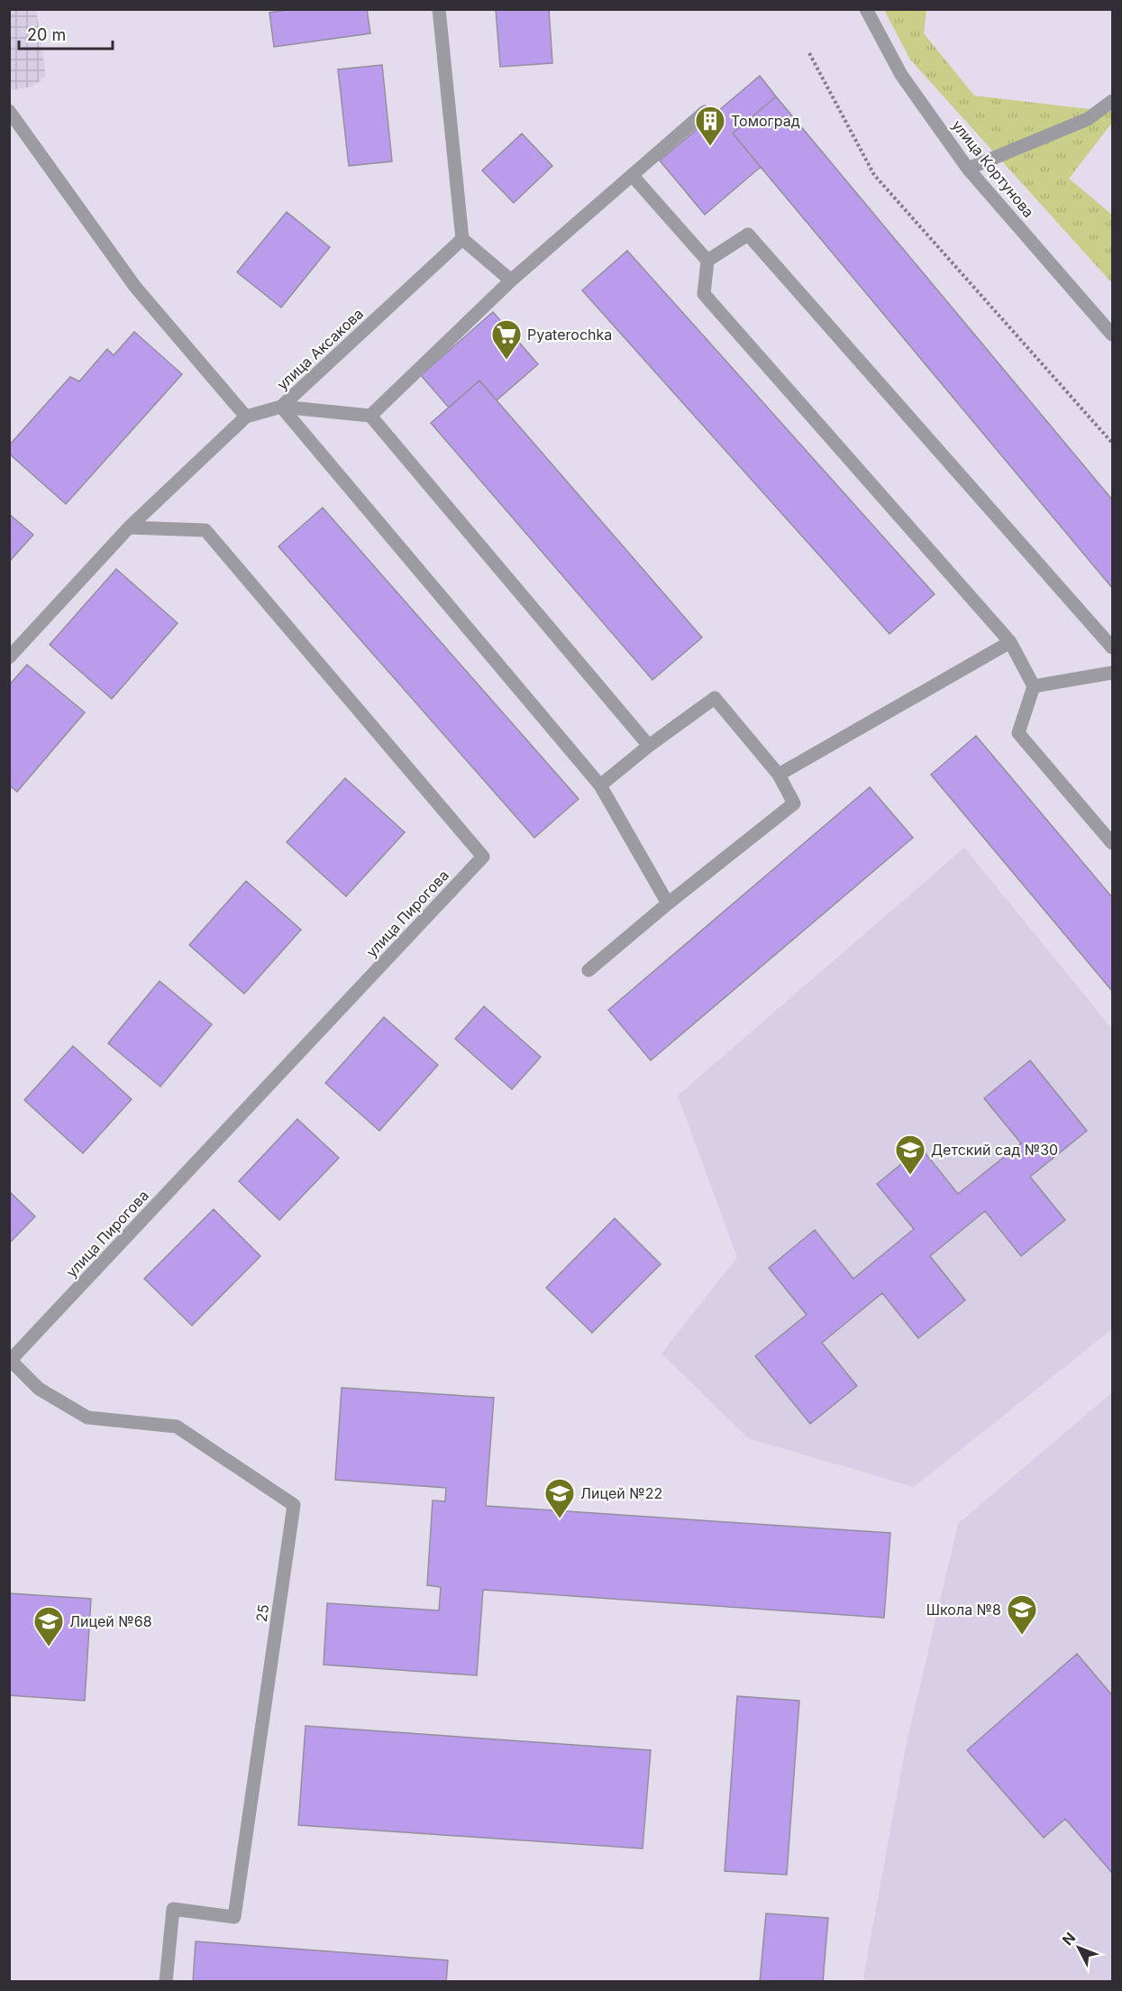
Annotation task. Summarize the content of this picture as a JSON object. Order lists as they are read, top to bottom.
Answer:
{
  "streets": {
    "street": [
      "улица Кортунова",
      "улица Аксакова",
      "улица Пирогова",
      "25"
    ]
  },
  "crossings": [
    ["улица Аксакова", "улица Пирогова"],
    ["улица Пирогова", "25"]
  ],
  "places": {
    "building": ["Томоград"],
    "supermarket": ["Pyaterochka"],
    "school or university": [
      "Детский сад №30",
      "Лицей №22",
      "Школа №8",
      "Лицей №68"
    ]
  },
  "scale_bar": "20 m",
  "north": "top left"
}
